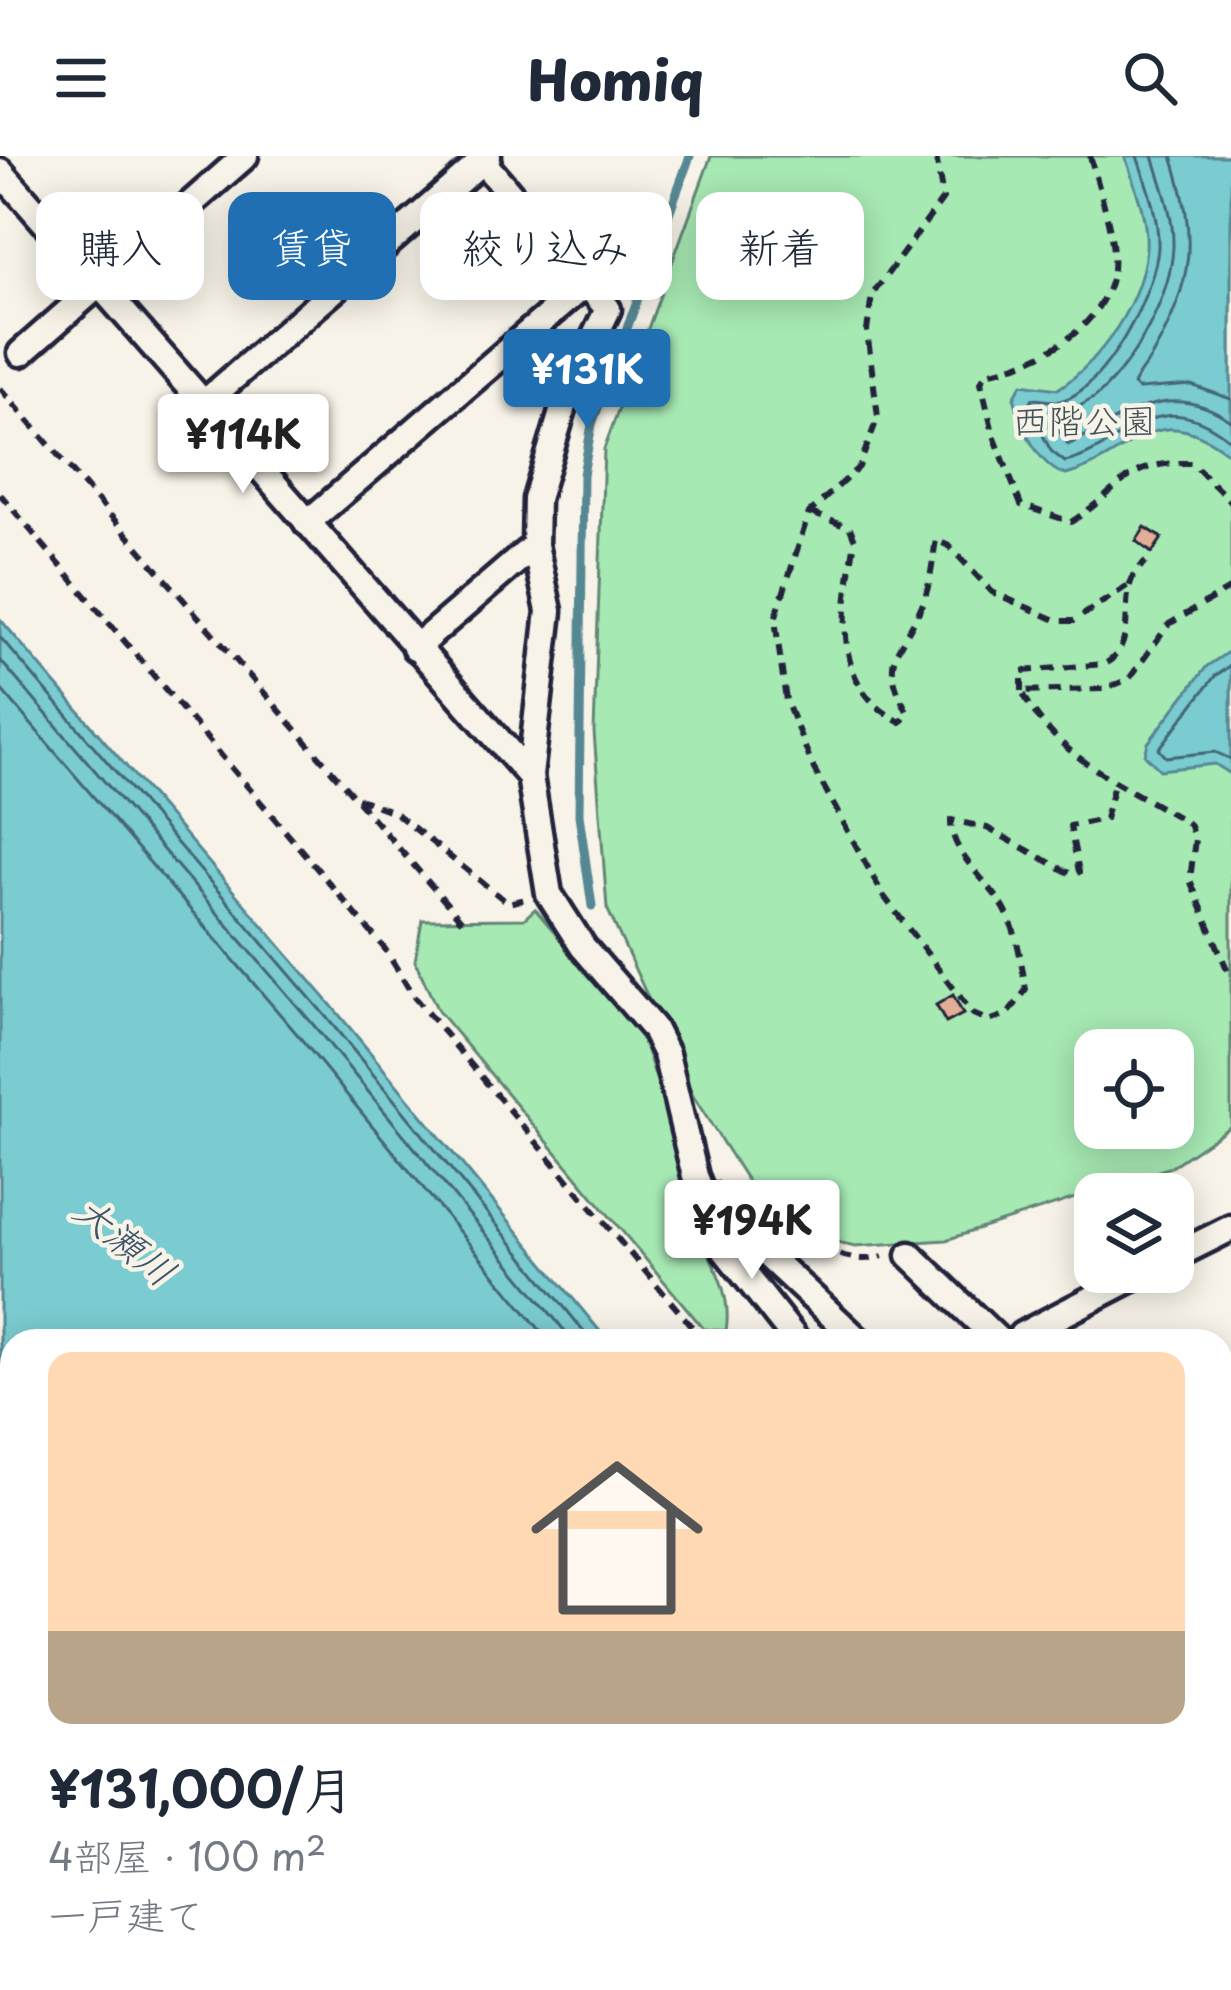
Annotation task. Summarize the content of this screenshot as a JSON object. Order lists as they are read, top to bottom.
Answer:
{
  "water": ["大瀬川"],
  "parks": ["西階公園"],
  "page": {
    "header": "Homiq",
    "chip": [
      "購入",
      "賃貸",
      "絞り込み",
      "新着"
    ],
    "price": ["¥131K", "¥114K", "¥194K"],
    "list": [
      {
        "name": "¥131,000/月",
        "note": "4部屋 · 100 m² · 一戸建て"
      }
    ]
  }
}
